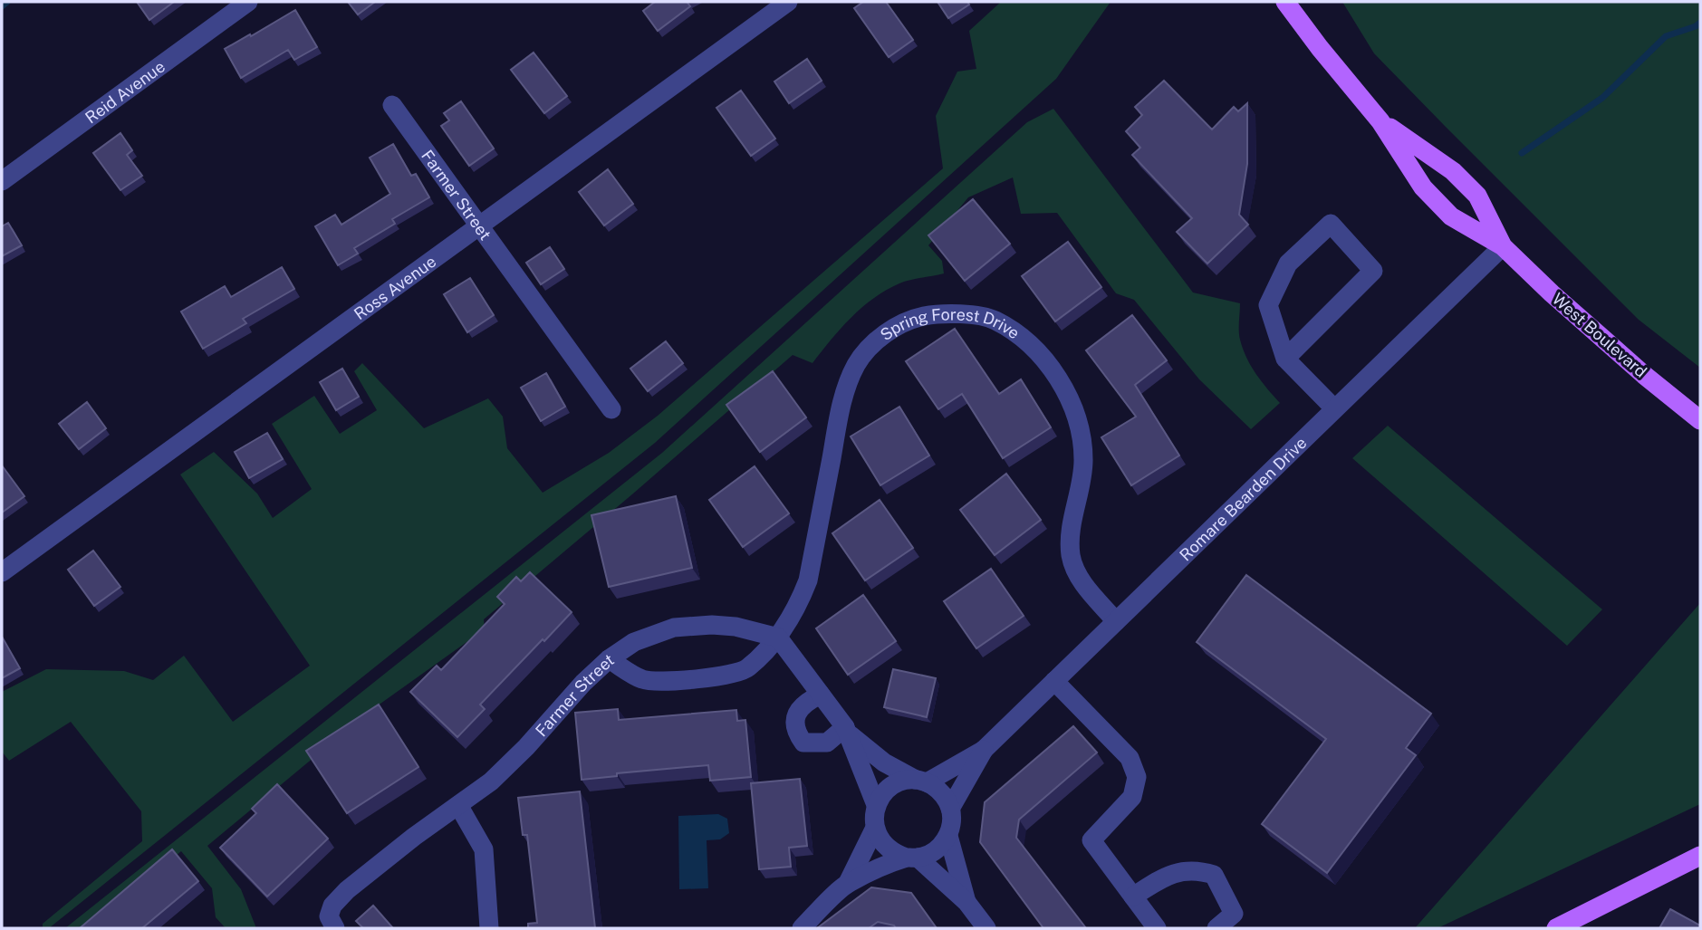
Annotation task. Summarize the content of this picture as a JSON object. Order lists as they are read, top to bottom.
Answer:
{
  "streets": {
    "main road": ["West Boulevard"],
    "street": [
      "Reid Avenue",
      "Farmer Street",
      "Ross Avenue",
      "Spring Forest Drive",
      "Romare Bearden Drive"
    ]
  },
  "crossings": [
    ["Farmer Street", "Ross Avenue"],
    ["Farmer Street", "Spring Forest Drive"],
    ["West Boulevard", "Romare Bearden Drive"],
    ["Spring Forest Drive", "Romare Bearden Drive"]
  ]
}
